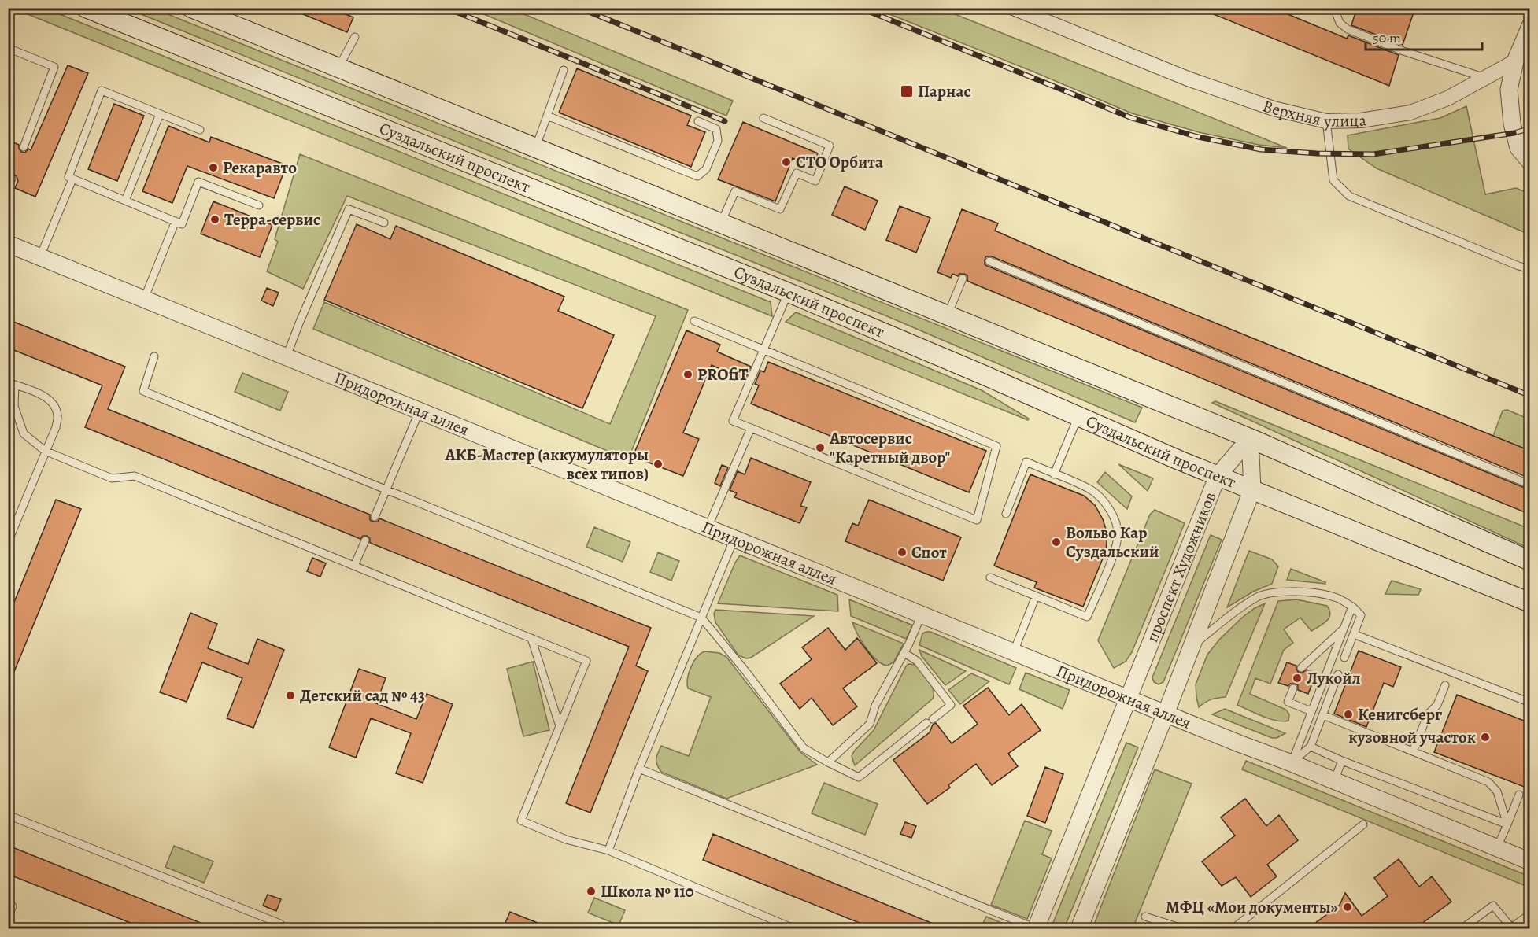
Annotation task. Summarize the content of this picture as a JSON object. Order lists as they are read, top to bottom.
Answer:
{
  "streets": {
    "main road": ["Суздальский проспект"],
    "street": ["Верхняя улица", "Придорожная аллея", "проспект Художников"]
  },
  "crossings": [
    ["Суздальский проспект", "проспект Художников"],
    ["Придорожная аллея", "проспект Художников"]
  ],
  "places": {
    "transit": ["Парнас"],
    "other": [
      "СТО Орбита",
      "Рекаравто",
      "Терра-сервис",
      "PROfiT",
      "Автосервис \"Каретный двор\"",
      "АКБ-Мастер (аккумуляторы всех типов)",
      "Вольво Кар Суздальский",
      "Спот",
      "Лукойл",
      "Детский сад № 43",
      "Кенигсберг",
      "кузовной участок",
      "Школа № 110",
      "МФЦ «Мои документы»"
    ]
  },
  "scale_bar": "50 m"
}
